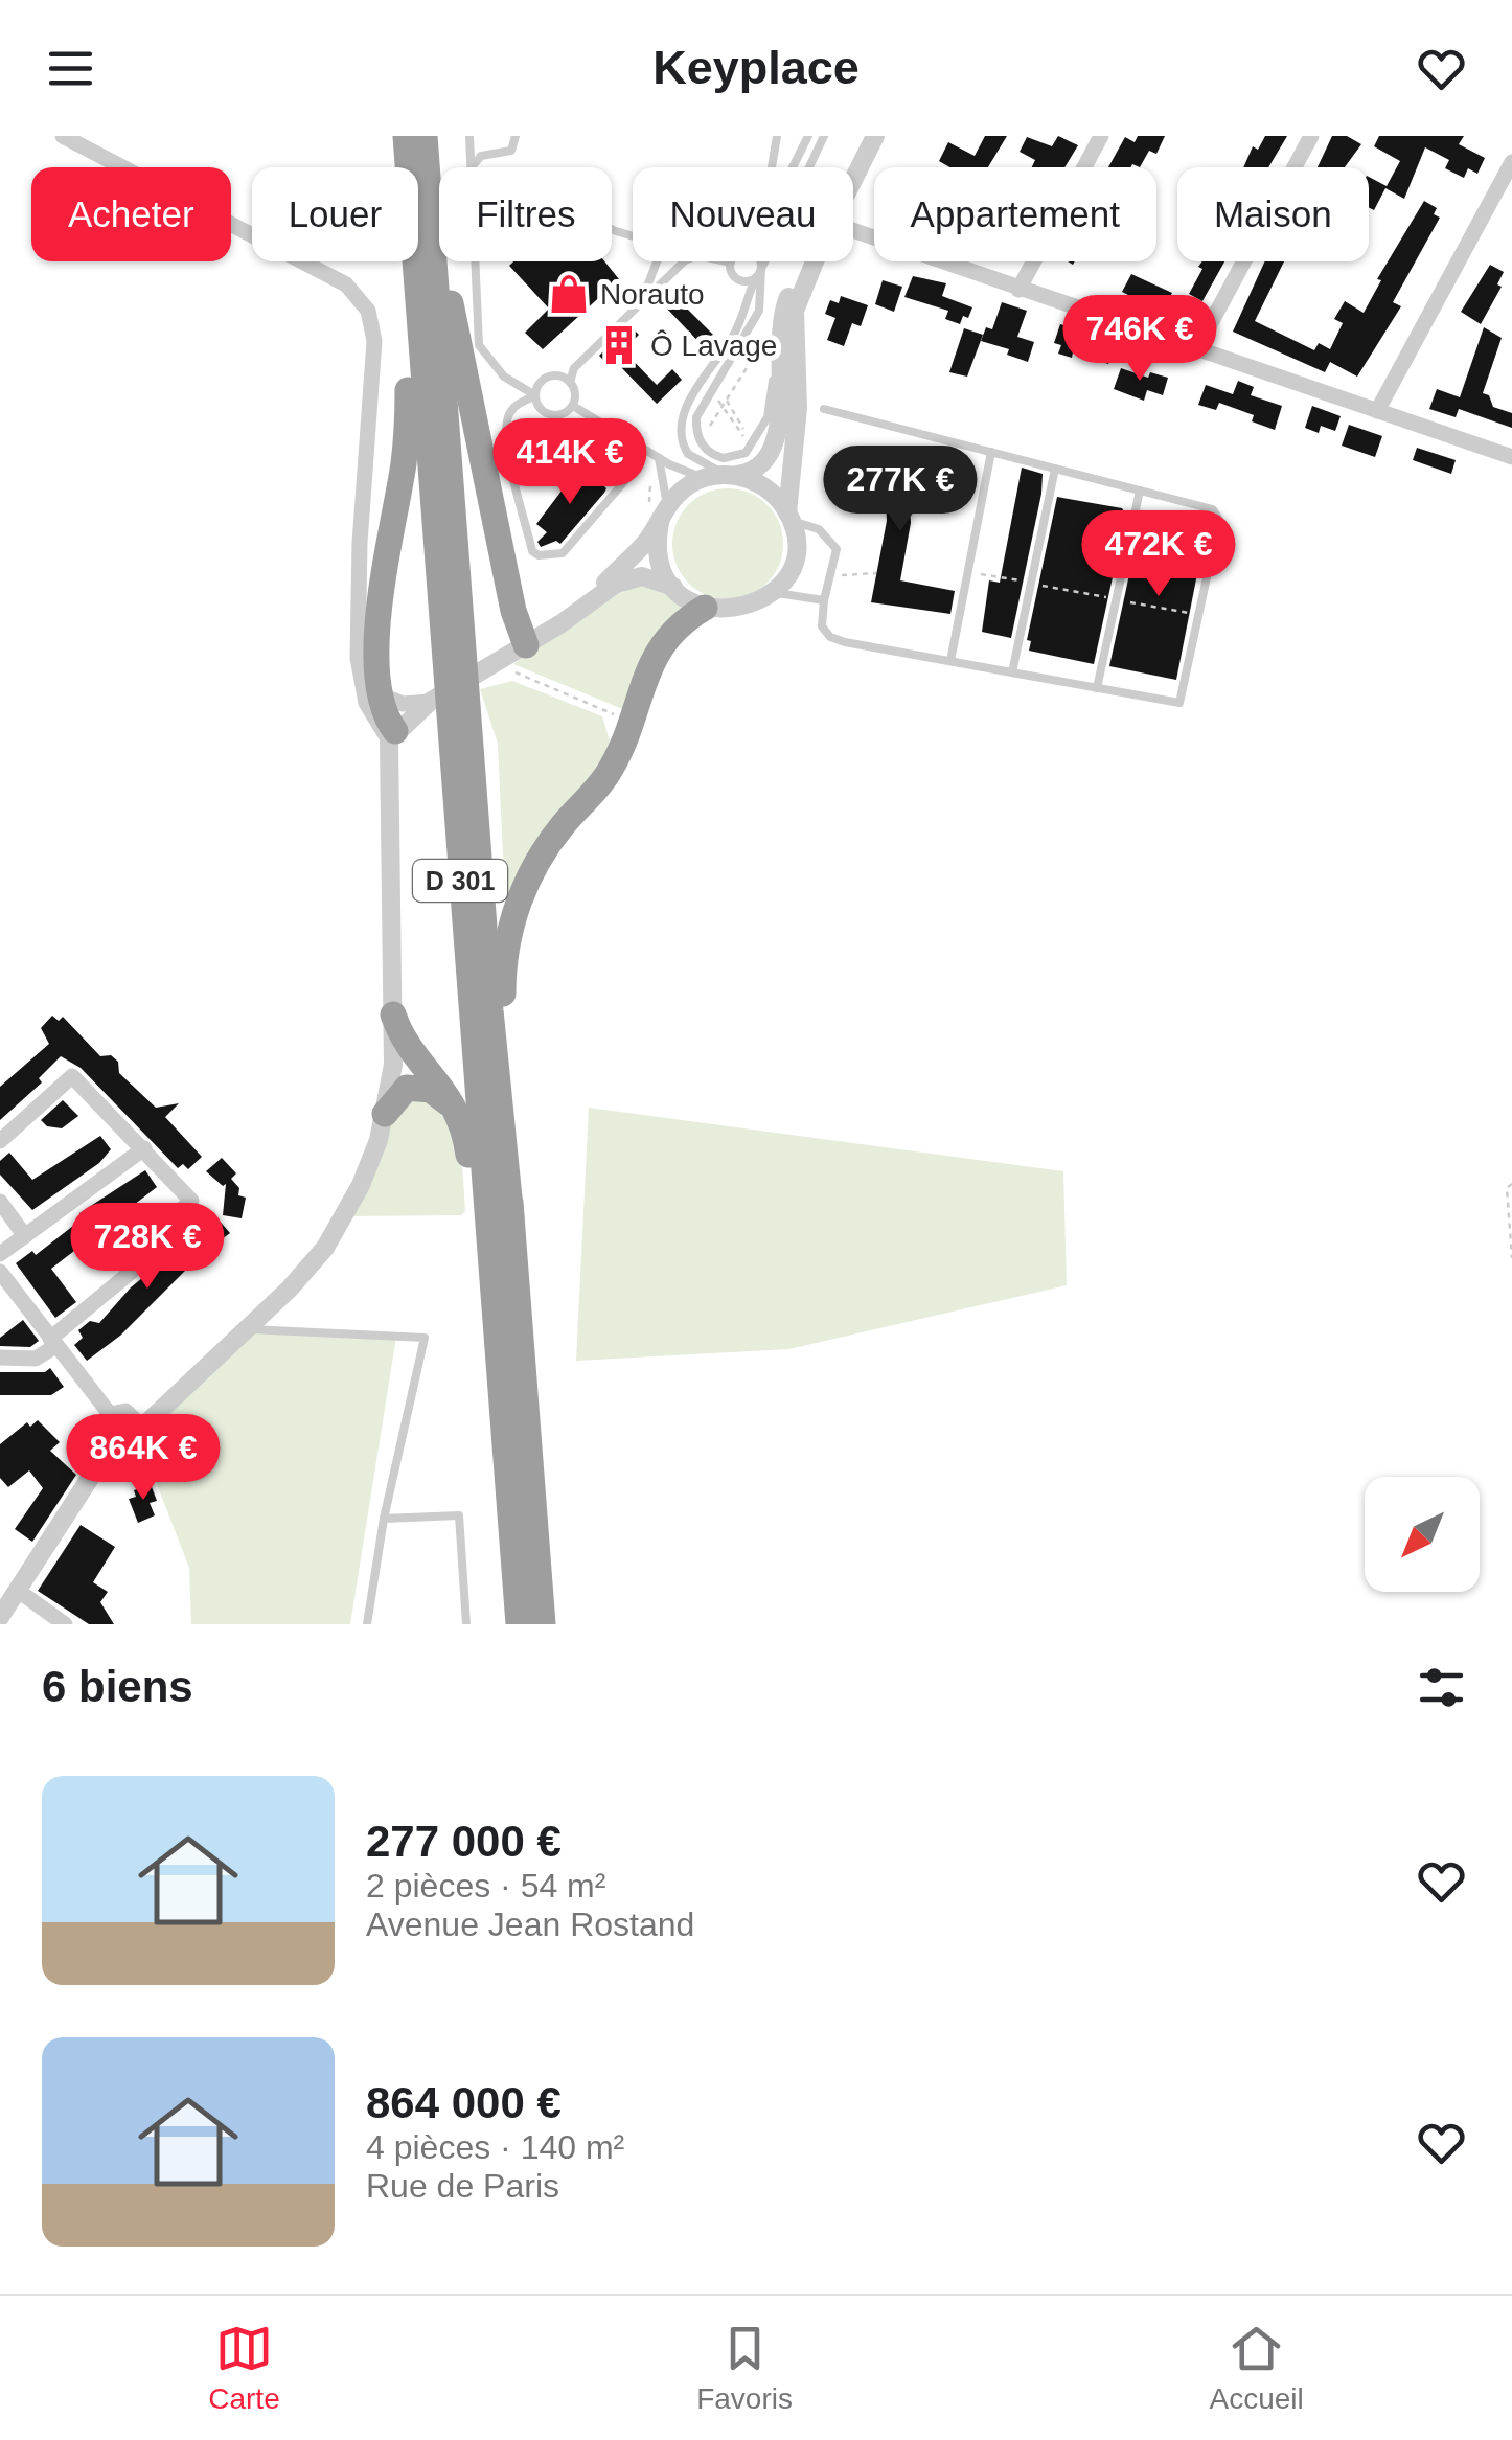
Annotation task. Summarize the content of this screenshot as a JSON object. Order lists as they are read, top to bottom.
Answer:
{
  "streets": {
    "highway": ["D 301"]
  },
  "places": {
    "shop": ["Norauto"],
    "building": ["Ô Lavage"]
  },
  "north": "bottom left",
  "page": {
    "header": "Keyplace",
    "chip": [
      "Acheter",
      "Louer",
      "Filtres",
      "Nouveau",
      "Appartement",
      "Maison"
    ],
    "price": [
      "746K €",
      "414K €",
      "277K €",
      "472K €",
      "728K €",
      "864K €"
    ],
    "heading": "6 biens",
    "list": [
      {
        "name": "277 000 €",
        "note": "2 pièces · 54 m² · Avenue Jean Rostand"
      },
      {
        "name": "864 000 €",
        "note": "4 pièces · 140 m² · Rue de Paris"
      }
    ],
    "tabs": ["Carte", "Favoris", "Accueil"]
  }
}
